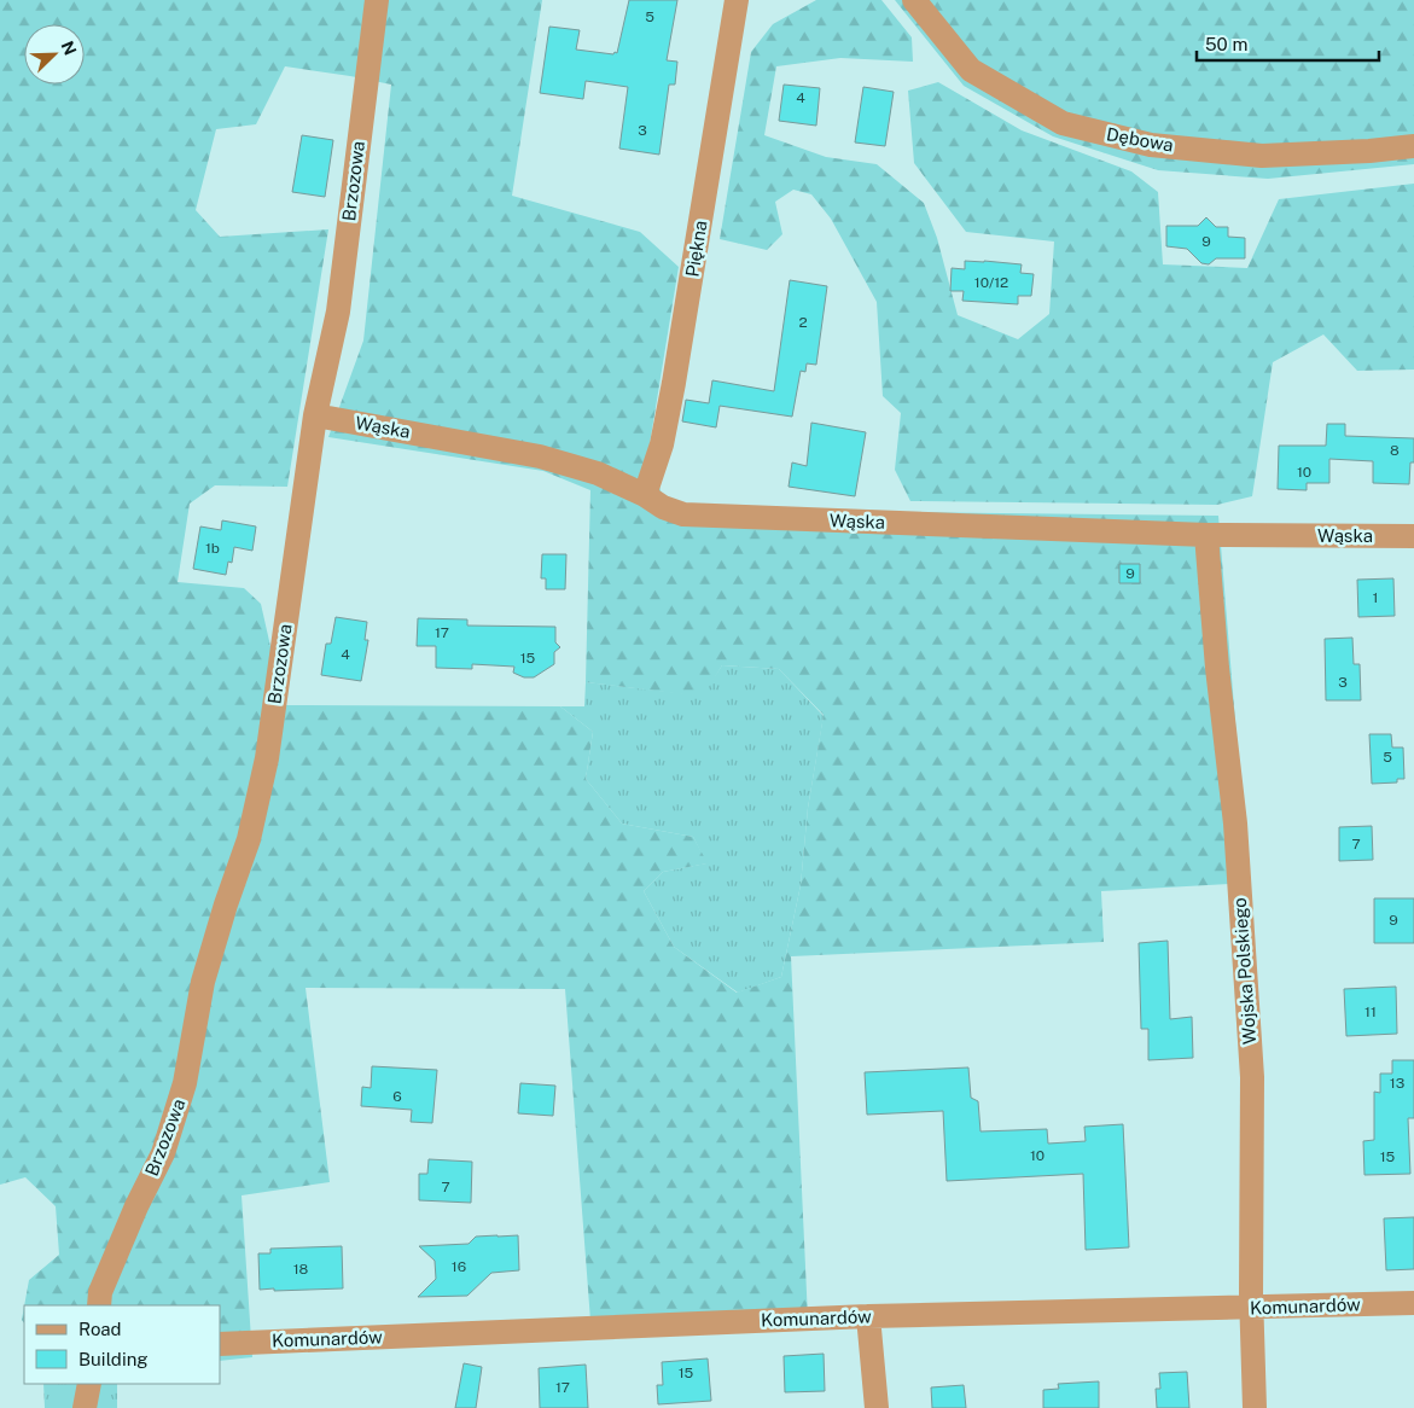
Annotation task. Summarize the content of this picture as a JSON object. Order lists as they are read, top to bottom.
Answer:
{
  "streets": {
    "street": [
      "Dębowa",
      "Brzozowa",
      "Piękna",
      "Wąska",
      "Wojska Polskiego",
      "Komunardów"
    ]
  },
  "crossings": [
    ["Brzozowa", "Wąska"],
    ["Piękna", "Wąska"],
    ["Wąska", "Wojska Polskiego"],
    ["Wojska Polskiego", "Komunardów"]
  ],
  "house_numbers": [
    "5",
    "4",
    "3",
    "9",
    "10/12",
    "2",
    "8",
    "10",
    "1b",
    "9",
    "1",
    "17",
    "4",
    "15",
    "3",
    "5",
    "7",
    "9",
    "11",
    "13",
    "6",
    "10",
    "15",
    "7",
    "16",
    "18",
    "15",
    "17"
  ],
  "legend": ["Road", "Building"],
  "scale_bar": "50 m",
  "north": "top right"
}
